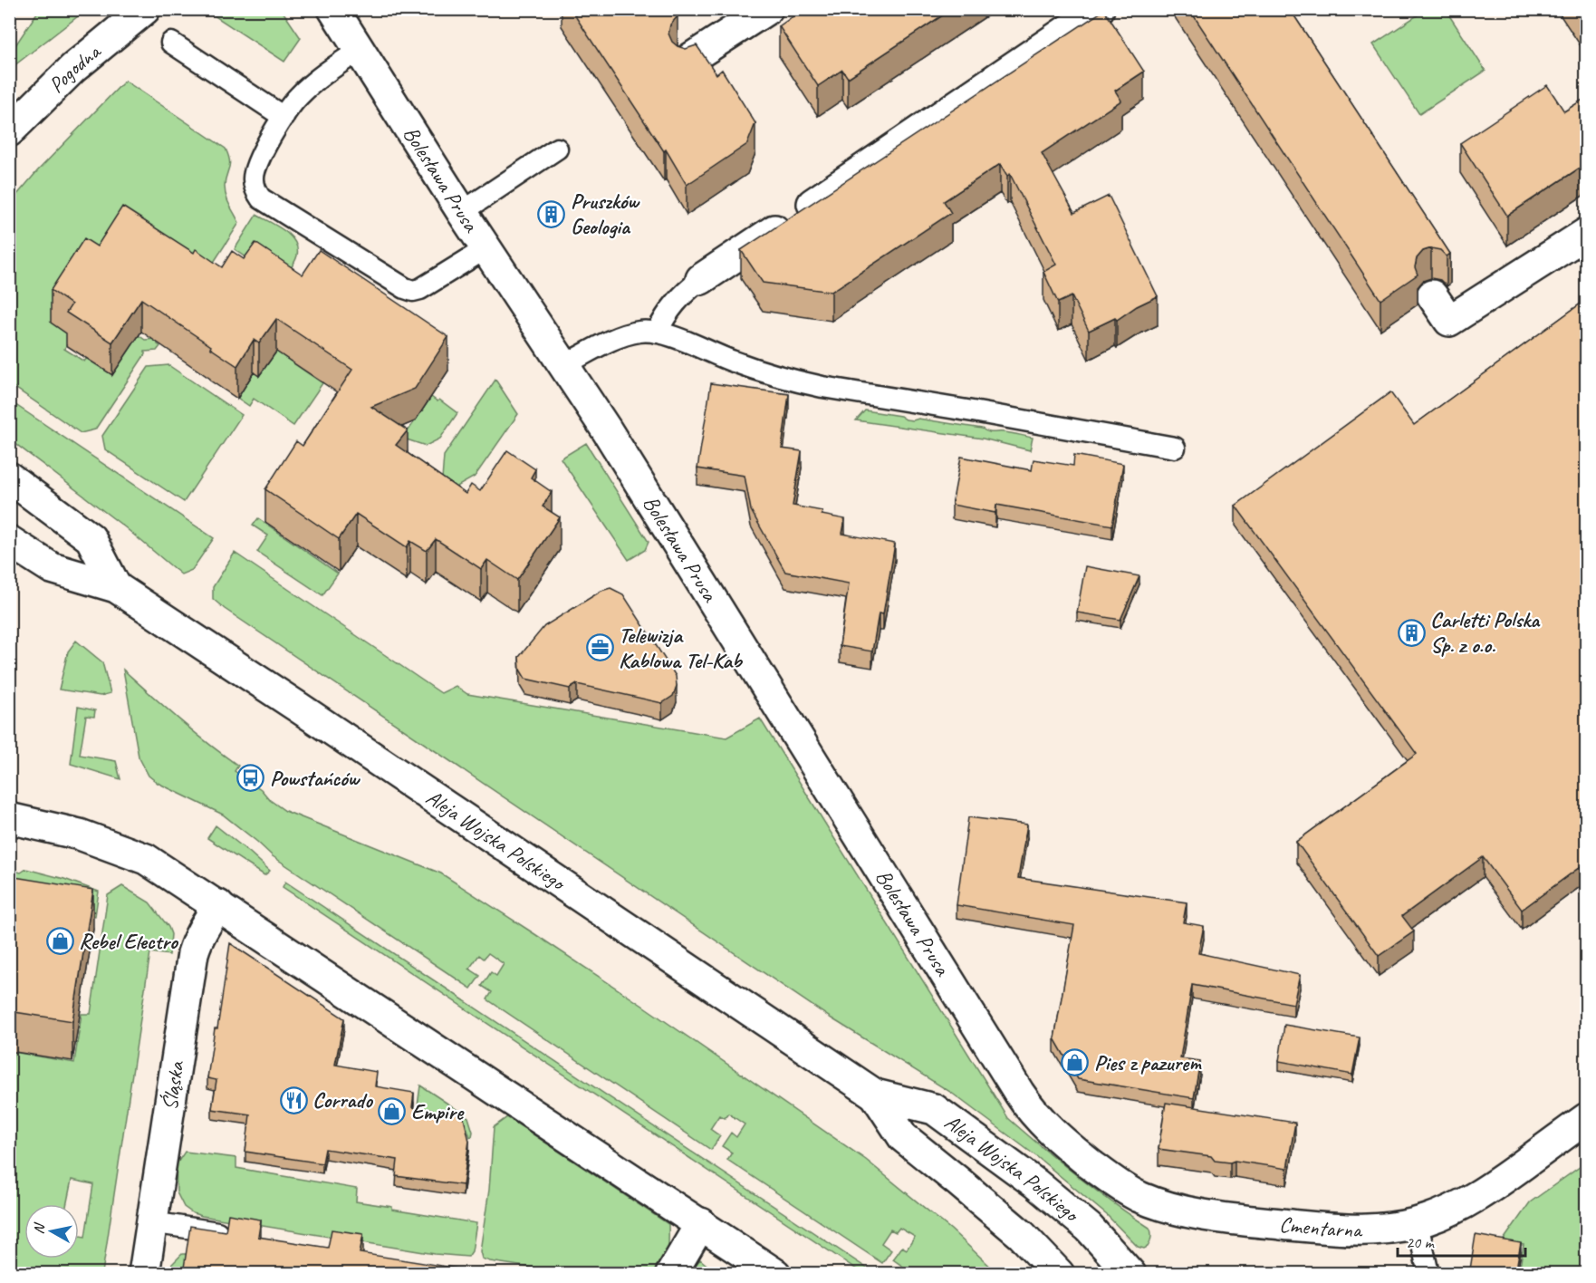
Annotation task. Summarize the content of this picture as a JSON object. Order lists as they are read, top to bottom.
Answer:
{
  "streets": {
    "street": [
      "Pogodna",
      "Bolesława Prusa",
      "Aleja Wojska Polskiego",
      "Śląska",
      "Cmentarna"
    ]
  },
  "crossings": [
    ["Bolesława Prusa", "Cmentarna"]
  ],
  "places": {
    "building": ["Pruszków Geologia", "Carletti Polska Sp. z o.o."],
    "office": ["Telewizja Kablowa Tel-Kab"],
    "bus stop": ["Powstańców"],
    "shop": ["Rebel Electro", "Pies z pazurem", "Empire"],
    "restaurant": ["Corrado"]
  },
  "scale_bar": "20 m",
  "north": "left"
}
